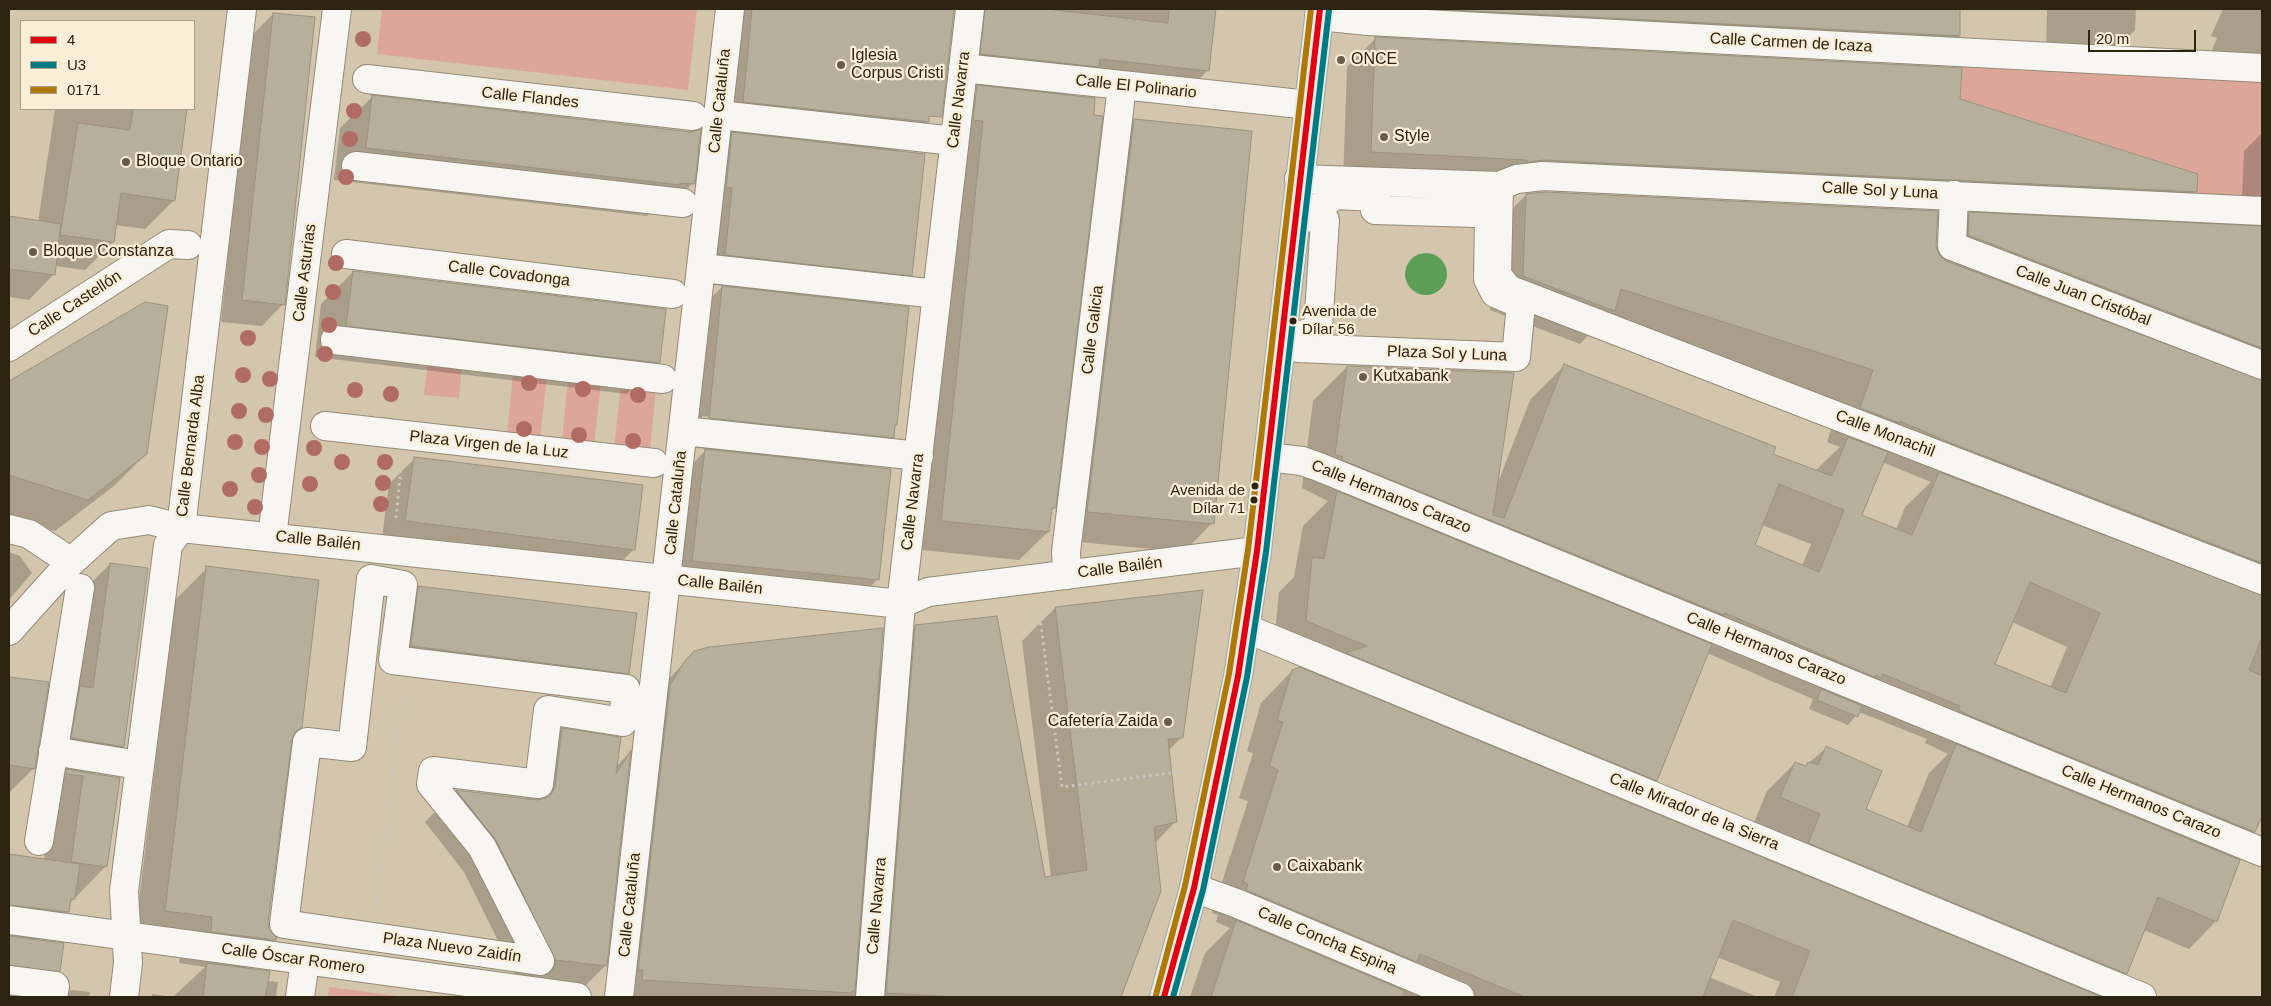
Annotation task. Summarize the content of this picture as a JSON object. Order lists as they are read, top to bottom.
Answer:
{
  "streets": {
    "street": [
      "Calle Carmen de Icaza",
      "Calle El Polinario",
      "Calle Flandes",
      "Calle Navarra",
      "Calle Cataluña",
      "Calle Sol y Luna",
      "Calle Asturias",
      "Calle Covadonga",
      "Calle Juan Cristóbal",
      "Calle Castellón",
      "Calle Galicia",
      "Plaza Sol y Luna",
      "Calle Monachil",
      "Plaza Virgen de la Luz",
      "Calle Bernarda Alba",
      "Calle Hermanos Carazo",
      "Calle Bailén",
      "Calle Mirador de la Sierra",
      "Calle Concha Espina",
      "Plaza Nuevo Zaidín",
      "Calle Óscar Romero"
    ]
  },
  "crossings": [
    ["Calle El Polinario", "Calle Navarra"],
    ["Calle El Polinario", "Calle Galicia"],
    ["Calle Flandes", "Calle Navarra"],
    ["Calle Flandes", "Calle Cataluña"],
    ["Calle Navarra", "Calle Bailén"],
    ["Calle Cataluña", "Calle Bailén"],
    ["Calle Sol y Luna", "Calle Juan Cristóbal"],
    ["Calle Sol y Luna", "Calle Monachil"],
    ["Calle Asturias", "Calle Bailén"],
    ["Calle Galicia", "Calle Bailén"],
    ["Calle Bernarda Alba", "Calle Bailén"],
    ["Calle Bernarda Alba", "Calle Óscar Romero"]
  ],
  "places": [
    "ONCE",
    "Iglesia Corpus Cristi",
    "Style",
    "Bloque Ontario",
    "Bloque Constanza",
    "Avenida de Dílar 56",
    "Kutxabank",
    "Avenida de Dílar 71",
    "Cafetería Zaida",
    "Caixabank"
  ],
  "lines": ["transit line 4", "transit line 0171", "transit line U3"],
  "legend": ["4", "U3", "0171"],
  "scale_bar": "20 m"
}
